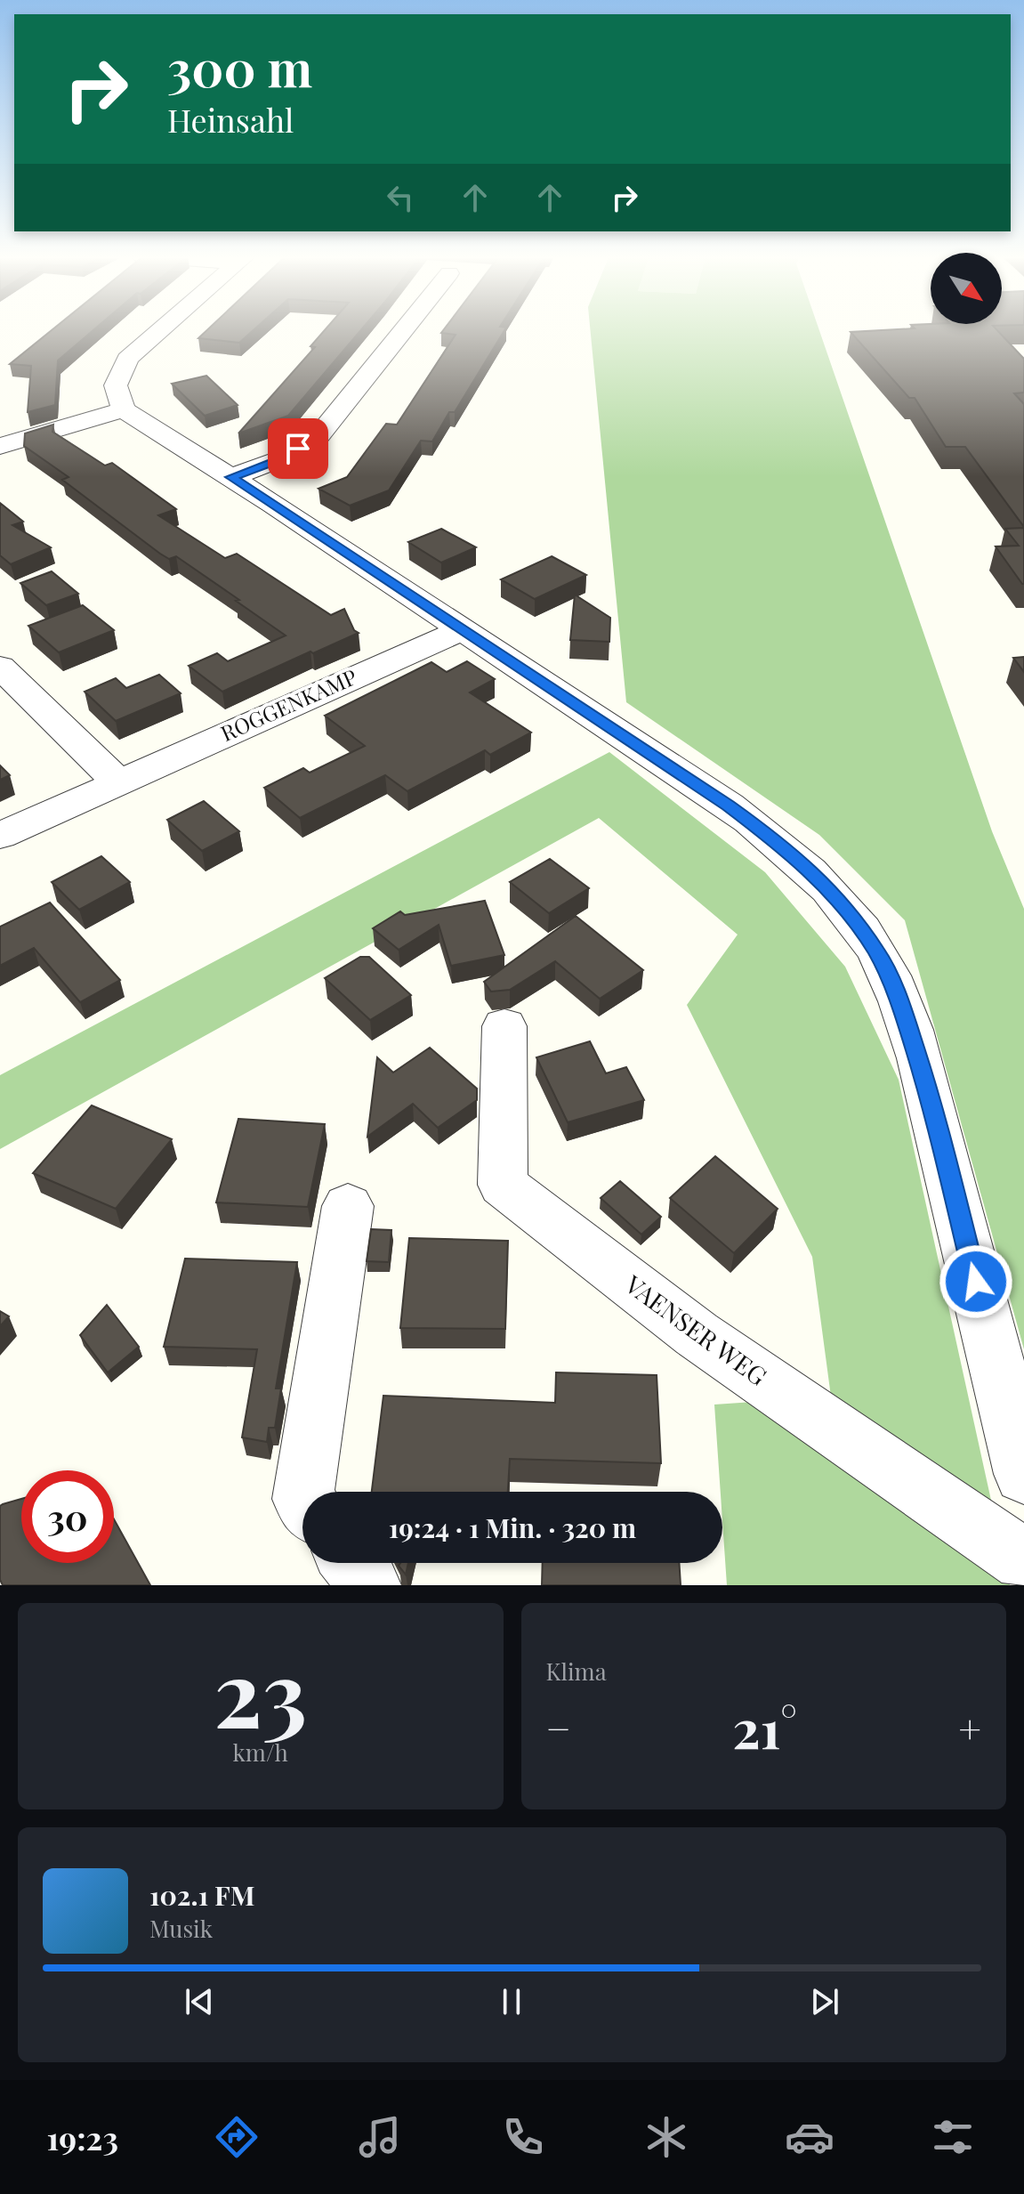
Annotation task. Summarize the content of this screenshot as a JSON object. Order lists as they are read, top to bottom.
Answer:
{
  "streets": {
    "street": ["ROGGENKAMP", "VAENSER WEG"]
  },
  "north": "bottom right",
  "page": {
    "turn": ["300 m", "Heinsahl"],
    "limit": "30",
    "trip": "19:24 · 1 Min. · 320 m",
    "tile": [
      ["23", "km/h"],
      "Klima"
    ],
    "heat": ["−", "21°", "+"],
    "song": ["102.1 FM", "Musik"],
    "tabs": "19:23"
  }
}
